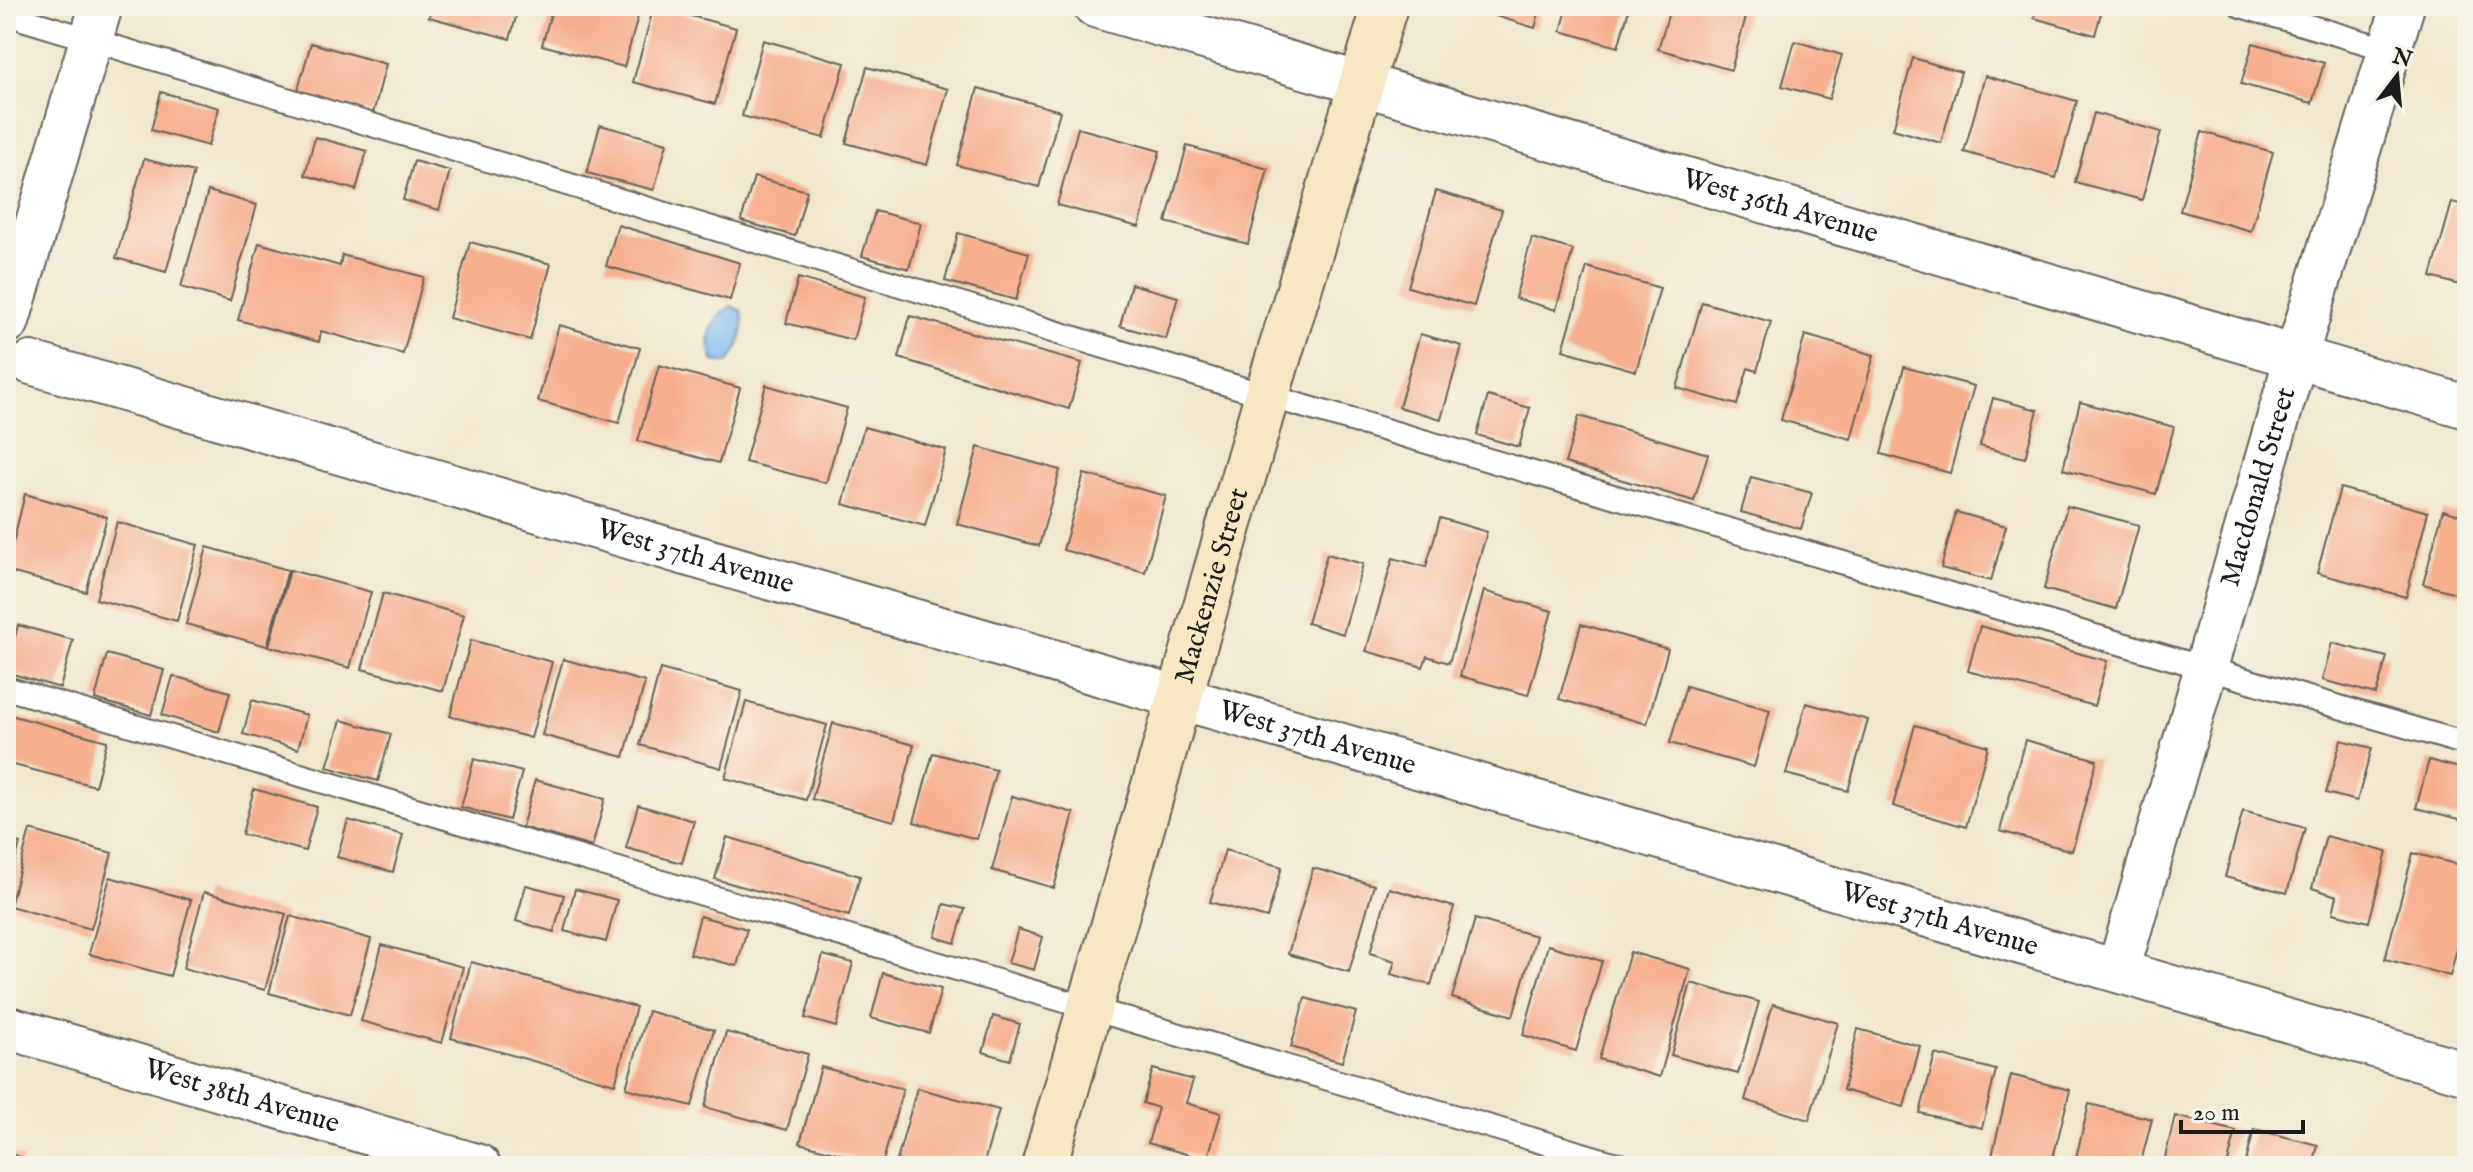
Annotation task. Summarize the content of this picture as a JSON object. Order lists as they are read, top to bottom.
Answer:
{
  "streets": {
    "street": [
      "West 36th Avenue",
      "Macdonald Street",
      "West 37th Avenue",
      "Mackenzie Street",
      "West 38th Avenue"
    ]
  },
  "crossings": [
    ["West 36th Avenue", "Macdonald Street"],
    ["West 36th Avenue", "Mackenzie Street"],
    ["Macdonald Street", "West 37th Avenue"],
    ["West 37th Avenue", "Mackenzie Street"]
  ],
  "scale_bar": "20 m",
  "north": "top"
}
